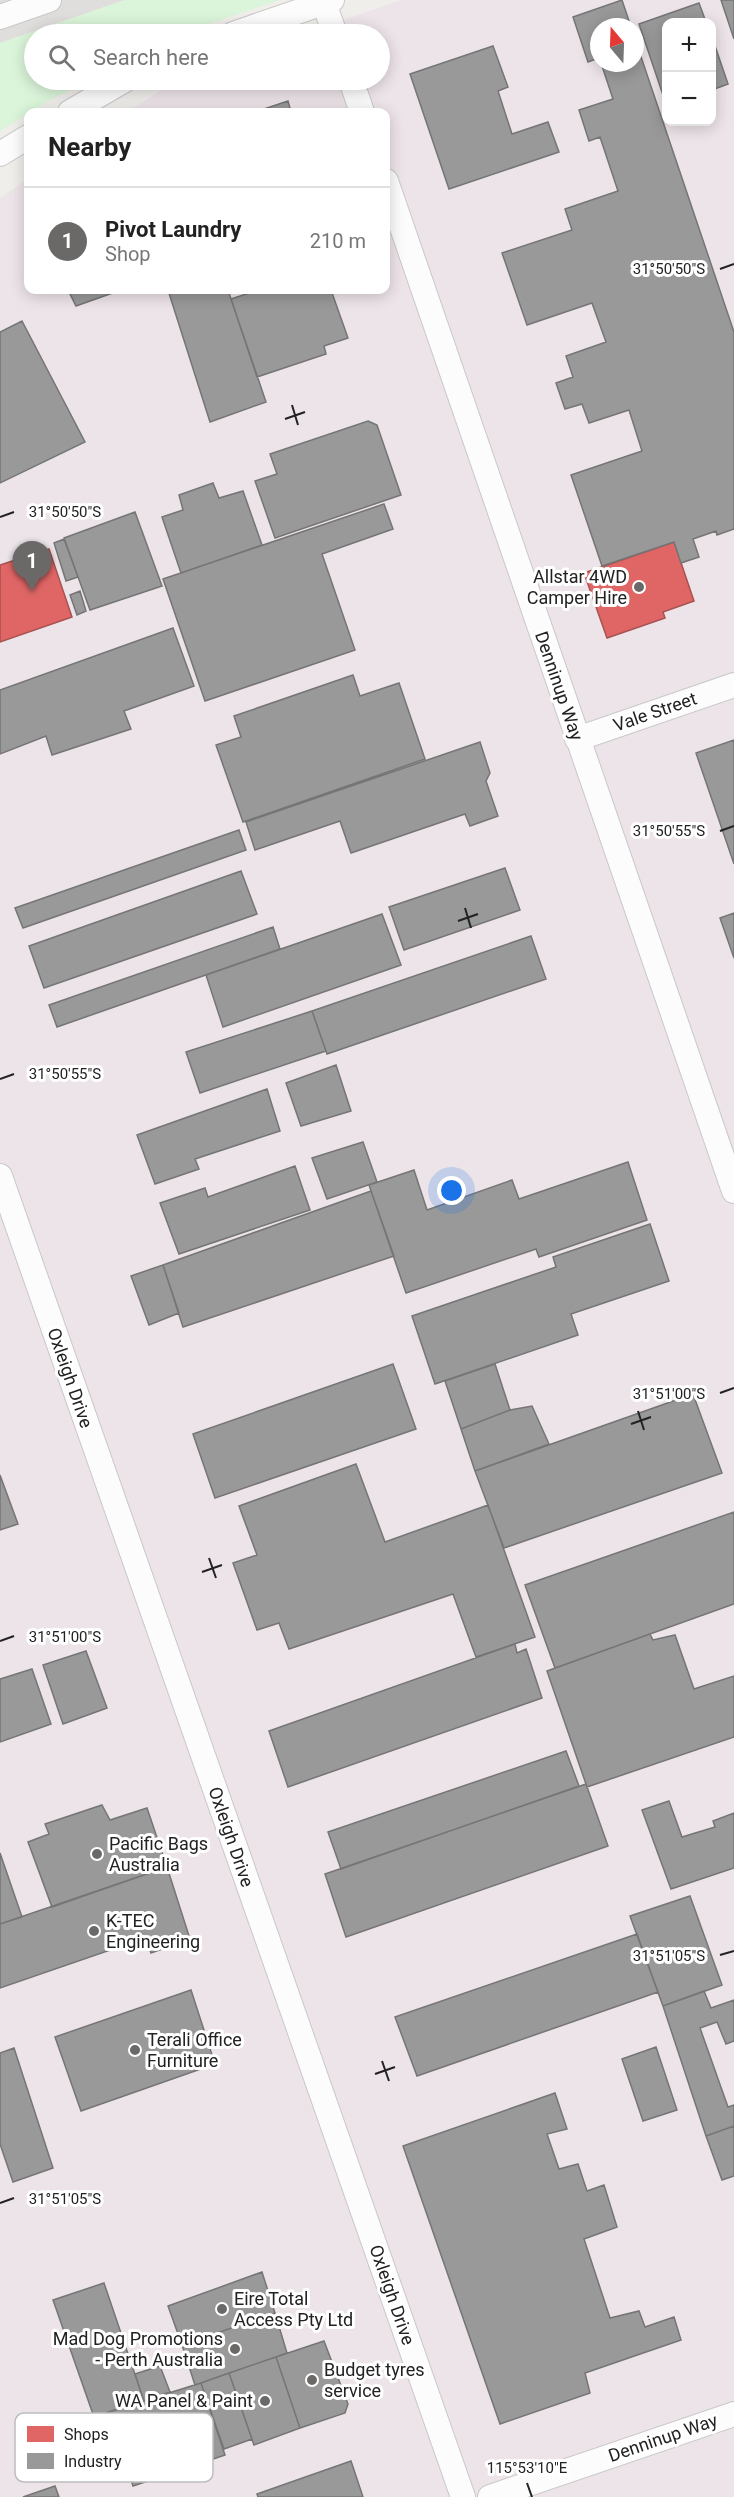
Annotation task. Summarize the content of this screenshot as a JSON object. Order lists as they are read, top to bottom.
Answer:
{
  "streets": {
    "street": ["Denninup Way", "Vale Street", "Oxleigh Drive"]
  },
  "crossings": [
    ["Denninup Way", "Vale Street"]
  ],
  "places": [
    "Allstar 4WD Camper Hire",
    "Pacific Bags Australia",
    "K-TEC Engineering",
    "Terali Office Furniture",
    "Eire Total Access Pty Ltd",
    "Mad Dog Promotions - Perth Australia",
    "Budget tyres service",
    "WA Panel & Paint"
  ],
  "legend": ["Shops", "Industry"],
  "north": "top",
  "page": {
    "map_buttons": ["+", "−"],
    "search": "Search here",
    "heading": "Nearby",
    "list": [
      {
        "mark": "1",
        "name": "Pivot Laundry",
        "note": "Shop",
        "value": "210 m"
      }
    ],
    "pins": "1"
  },
  "coordinates": [
    "31°50'50\"S",
    "31°50'55\"S",
    "31°51'00\"S",
    "31°51'05\"S",
    "115°53'10\"E"
  ]
}
